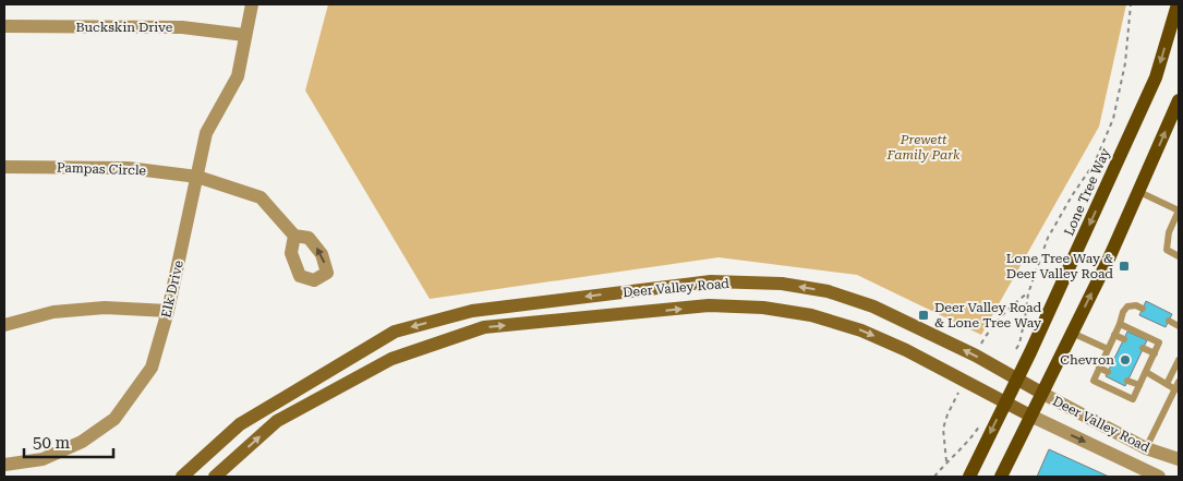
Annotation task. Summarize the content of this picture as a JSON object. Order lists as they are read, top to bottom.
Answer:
{
  "streets": {
    "main road": ["Lone Tree Way", "Deer Valley Road"],
    "street": ["Buckskin Drive", "Pampas Circle", "Elk Drive"]
  },
  "crossings": [
    ["Buckskin Drive", "Elk Drive"],
    ["Pampas Circle", "Elk Drive"],
    ["Lone Tree Way", "Deer Valley Road"]
  ],
  "parks": ["Prewett Family Park"],
  "places": {
    "transit": ["Lone Tree Way & Deer Valley Road", "Deer Valley Road & Lone Tree Way"],
    "other": ["Chevron"]
  },
  "scale_bar": "50 m"
}
